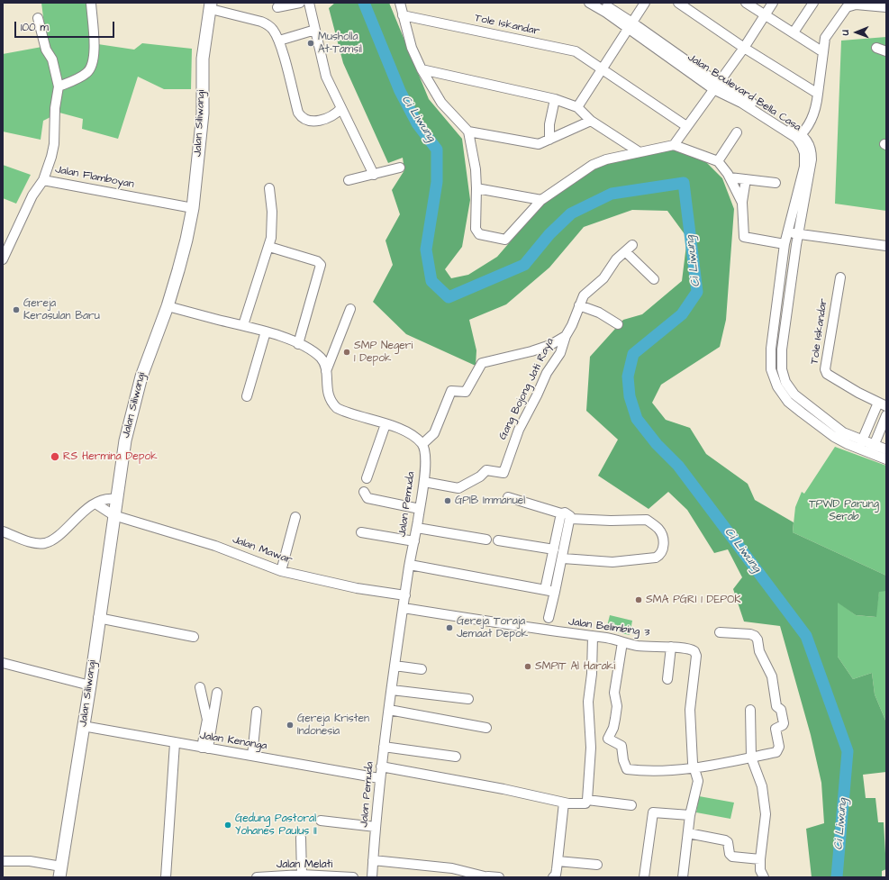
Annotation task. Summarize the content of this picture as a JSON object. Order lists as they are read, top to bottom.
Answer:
{
  "streets": {
    "main road": ["Jalan Siliwangi"],
    "street": [
      "Tole Iskandar",
      "Jalan Boulevard Bella Casa",
      "Jalan Flamboyan",
      "Gang Bojong Jati Raya",
      "Jalan Pemuda",
      "Jalan Mawar",
      "Jalan Belimbing 3",
      "Jalan Kenanga",
      "Jalan Melati"
    ]
  },
  "crossings": [
    ["Tole Iskandar", "Jalan Boulevard Bella Casa"],
    ["Jalan Siliwangi", "Jalan Flamboyan"],
    ["Jalan Siliwangi", "Jalan Mawar"],
    ["Jalan Siliwangi", "Jalan Kenanga"],
    ["Gang Bojong Jati Raya", "Jalan Pemuda"],
    ["Jalan Pemuda", "Jalan Mawar"],
    ["Jalan Pemuda", "Jalan Belimbing 3"],
    ["Jalan Pemuda", "Jalan Kenanga"]
  ],
  "water": ["Ci Liwung"],
  "parks": ["TPWD Parung Serab"],
  "places": [
    "Musholla At-Tamsil",
    "Gereja Kerasulan Baru",
    "SMP Negeri 1 Depok",
    "RS Hermina Depok",
    "GPIB Immanuel",
    "SMA PGRI 1 DEPOK",
    "Gereja Toraja Jemaat Depok",
    "SMPIT Al Haraki",
    "Gereja Kristen Indonesia",
    "Gedung Pastoral Yohanes Paulus II"
  ],
  "scale_bar": "100 m",
  "north": "left"
}
